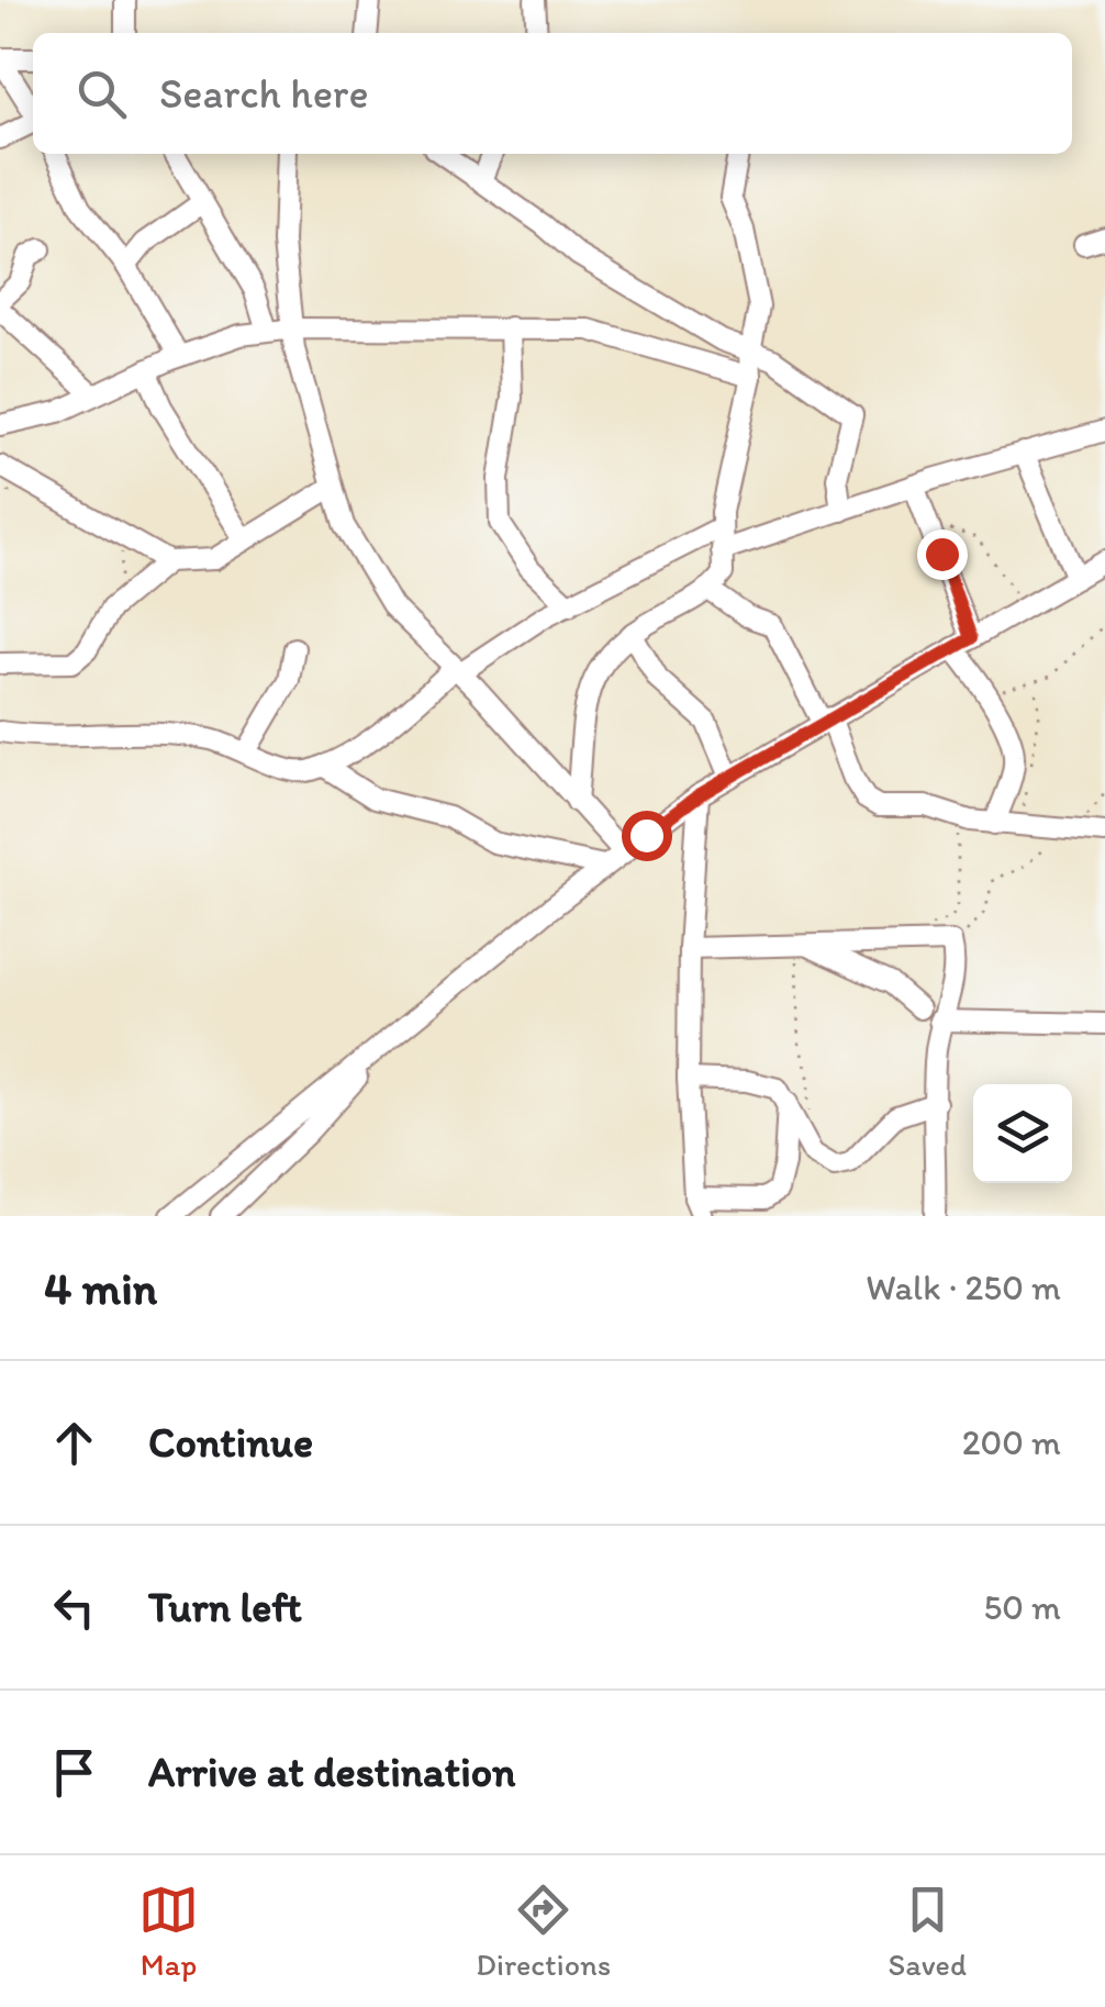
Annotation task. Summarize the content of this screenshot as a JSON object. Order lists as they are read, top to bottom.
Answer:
{
  "page": {
    "search": "Search here",
    "heading": ["4 min", "Walk · 250 m"],
    "list": [
      ["Continue", "200 m"],
      ["Turn left", "50 m"],
      "Arrive at destination"
    ],
    "nav": ["Map", "Directions", "Saved"]
  }
}
